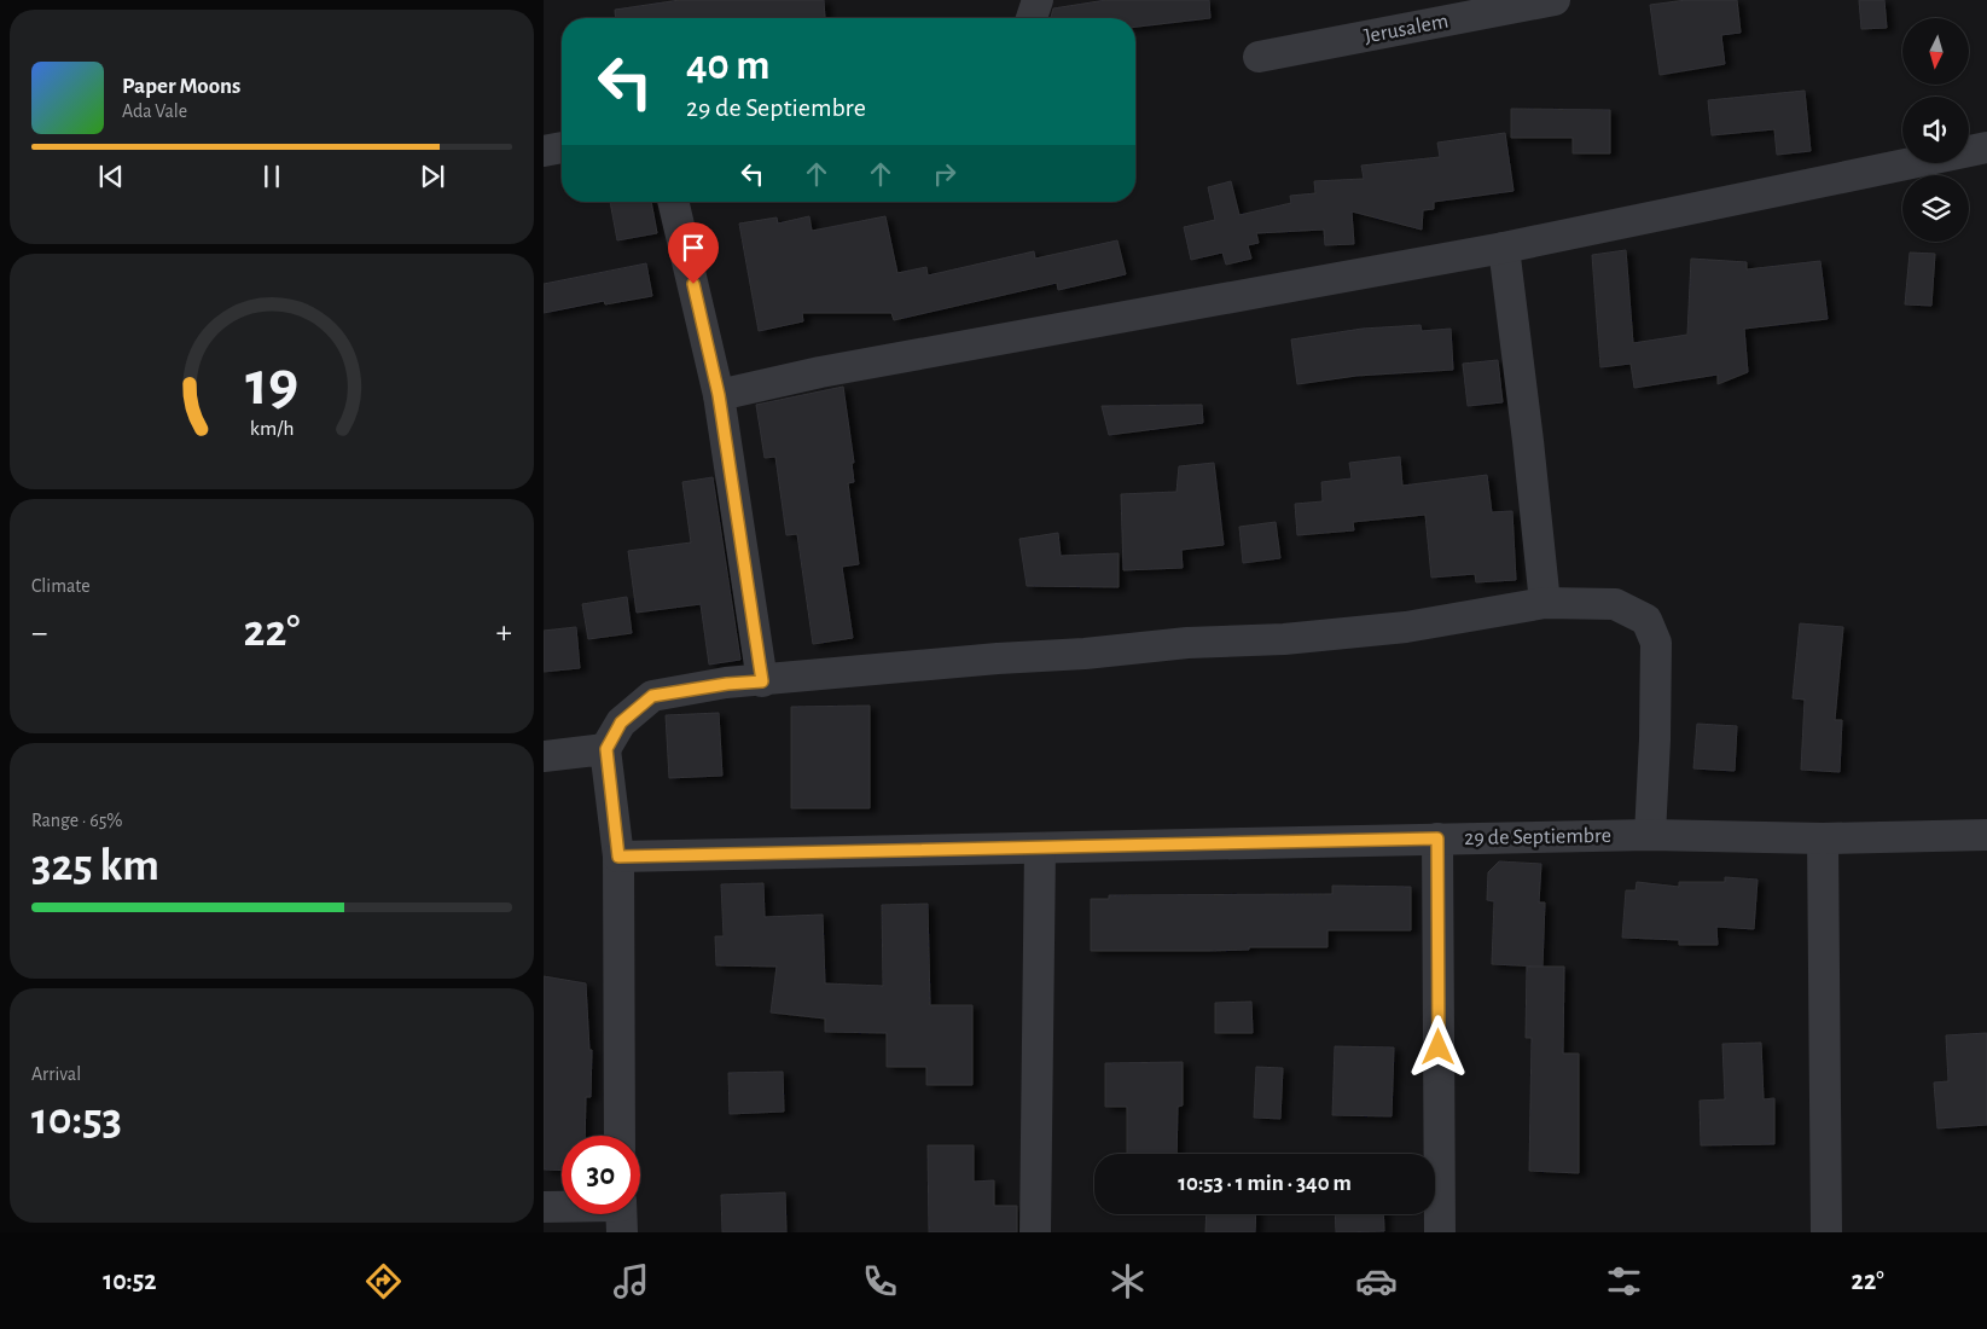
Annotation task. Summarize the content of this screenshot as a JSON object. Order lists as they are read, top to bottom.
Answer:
{
  "streets": {
    "street": ["Jerusalem", "29 de Septiembre"]
  },
  "north": "bottom",
  "page": {
    "turn": ["40 m", "29 de Septiembre"],
    "song": ["Paper Moons", "Ada Vale"],
    "tile": [
      "Climate",
      ["Range · 65%", "325 km"],
      ["Arrival", "10:53"]
    ],
    "heat": ["−", "22°", "+"],
    "limit": "30",
    "trip": "10:53 · 1 min · 340 m",
    "tabs": ["10:52", "22°"],
    "gauge": ["19", "km/h"]
  }
}
